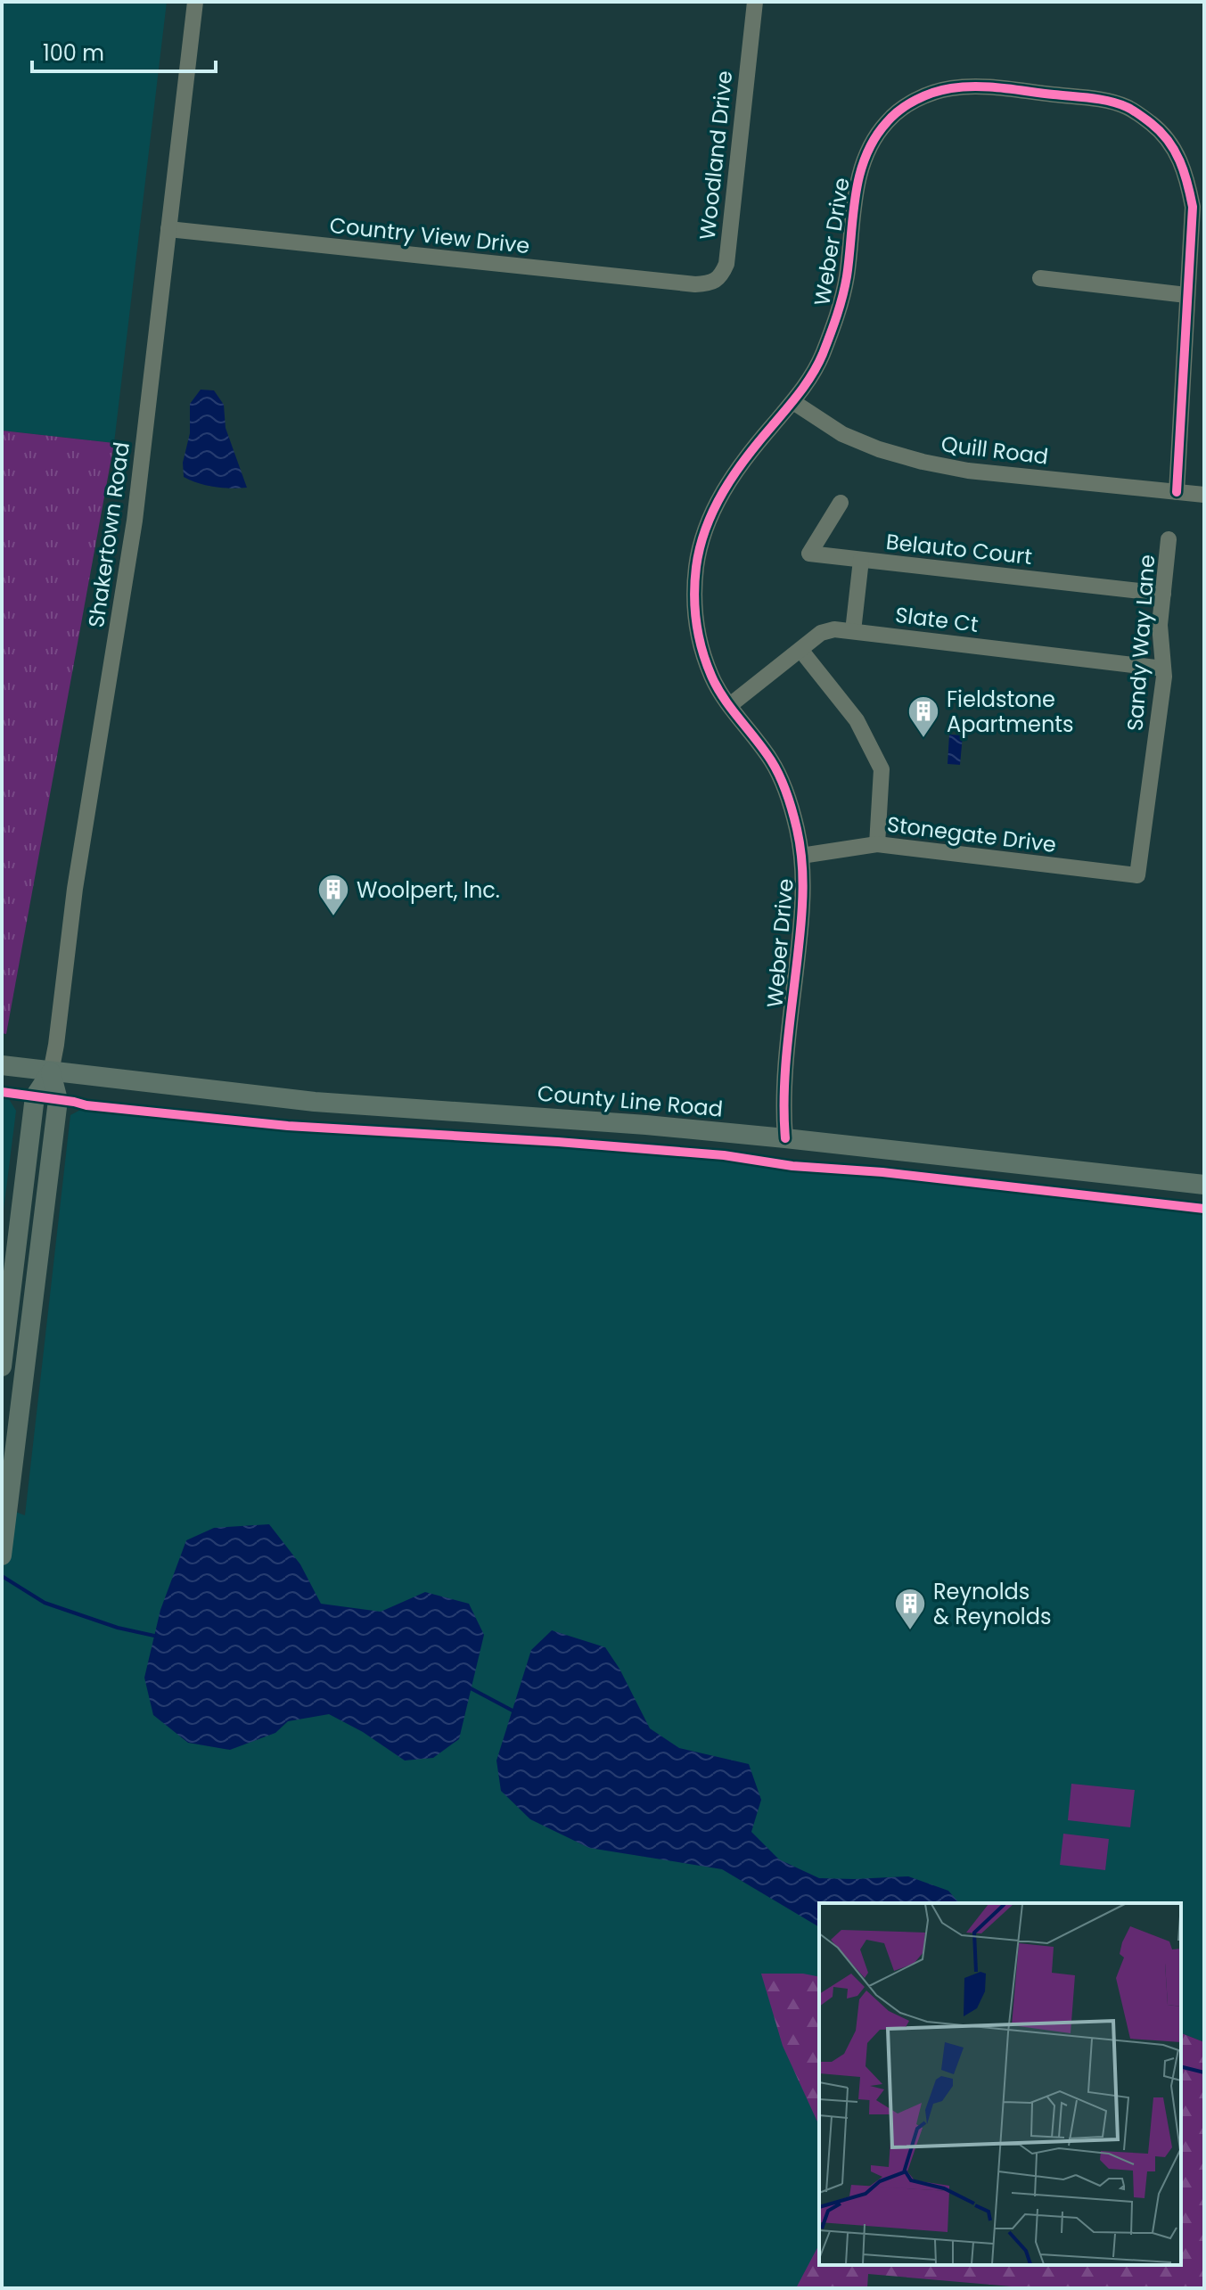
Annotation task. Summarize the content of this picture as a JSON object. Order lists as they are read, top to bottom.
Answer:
{
  "streets": {
    "main road": ["County Line Road"],
    "street": [
      "Woodland Drive",
      "Country View Drive",
      "Weber Drive",
      "Quill Road",
      "Shakertown Road",
      "Belauto Court",
      "Slate Ct",
      "Sandy Way Lane",
      "Stonegate Drive"
    ]
  },
  "crossings": [
    ["Woodland Drive", "Country View Drive"],
    ["Country View Drive", "Shakertown Road"],
    ["Weber Drive", "Quill Road"],
    ["Weber Drive", "Slate Ct"],
    ["Weber Drive", "Stonegate Drive"],
    ["Weber Drive", "County Line Road"],
    ["Shakertown Road", "County Line Road"],
    ["Belauto Court", "Sandy Way Lane"],
    ["Slate Ct", "Sandy Way Lane"],
    ["Sandy Way Lane", "Stonegate Drive"]
  ],
  "places": {
    "building": ["Fieldstone Apartments", "Woolpert, Inc.", "Reynolds & Reynolds"]
  },
  "scale_bar": "100 m"
}
